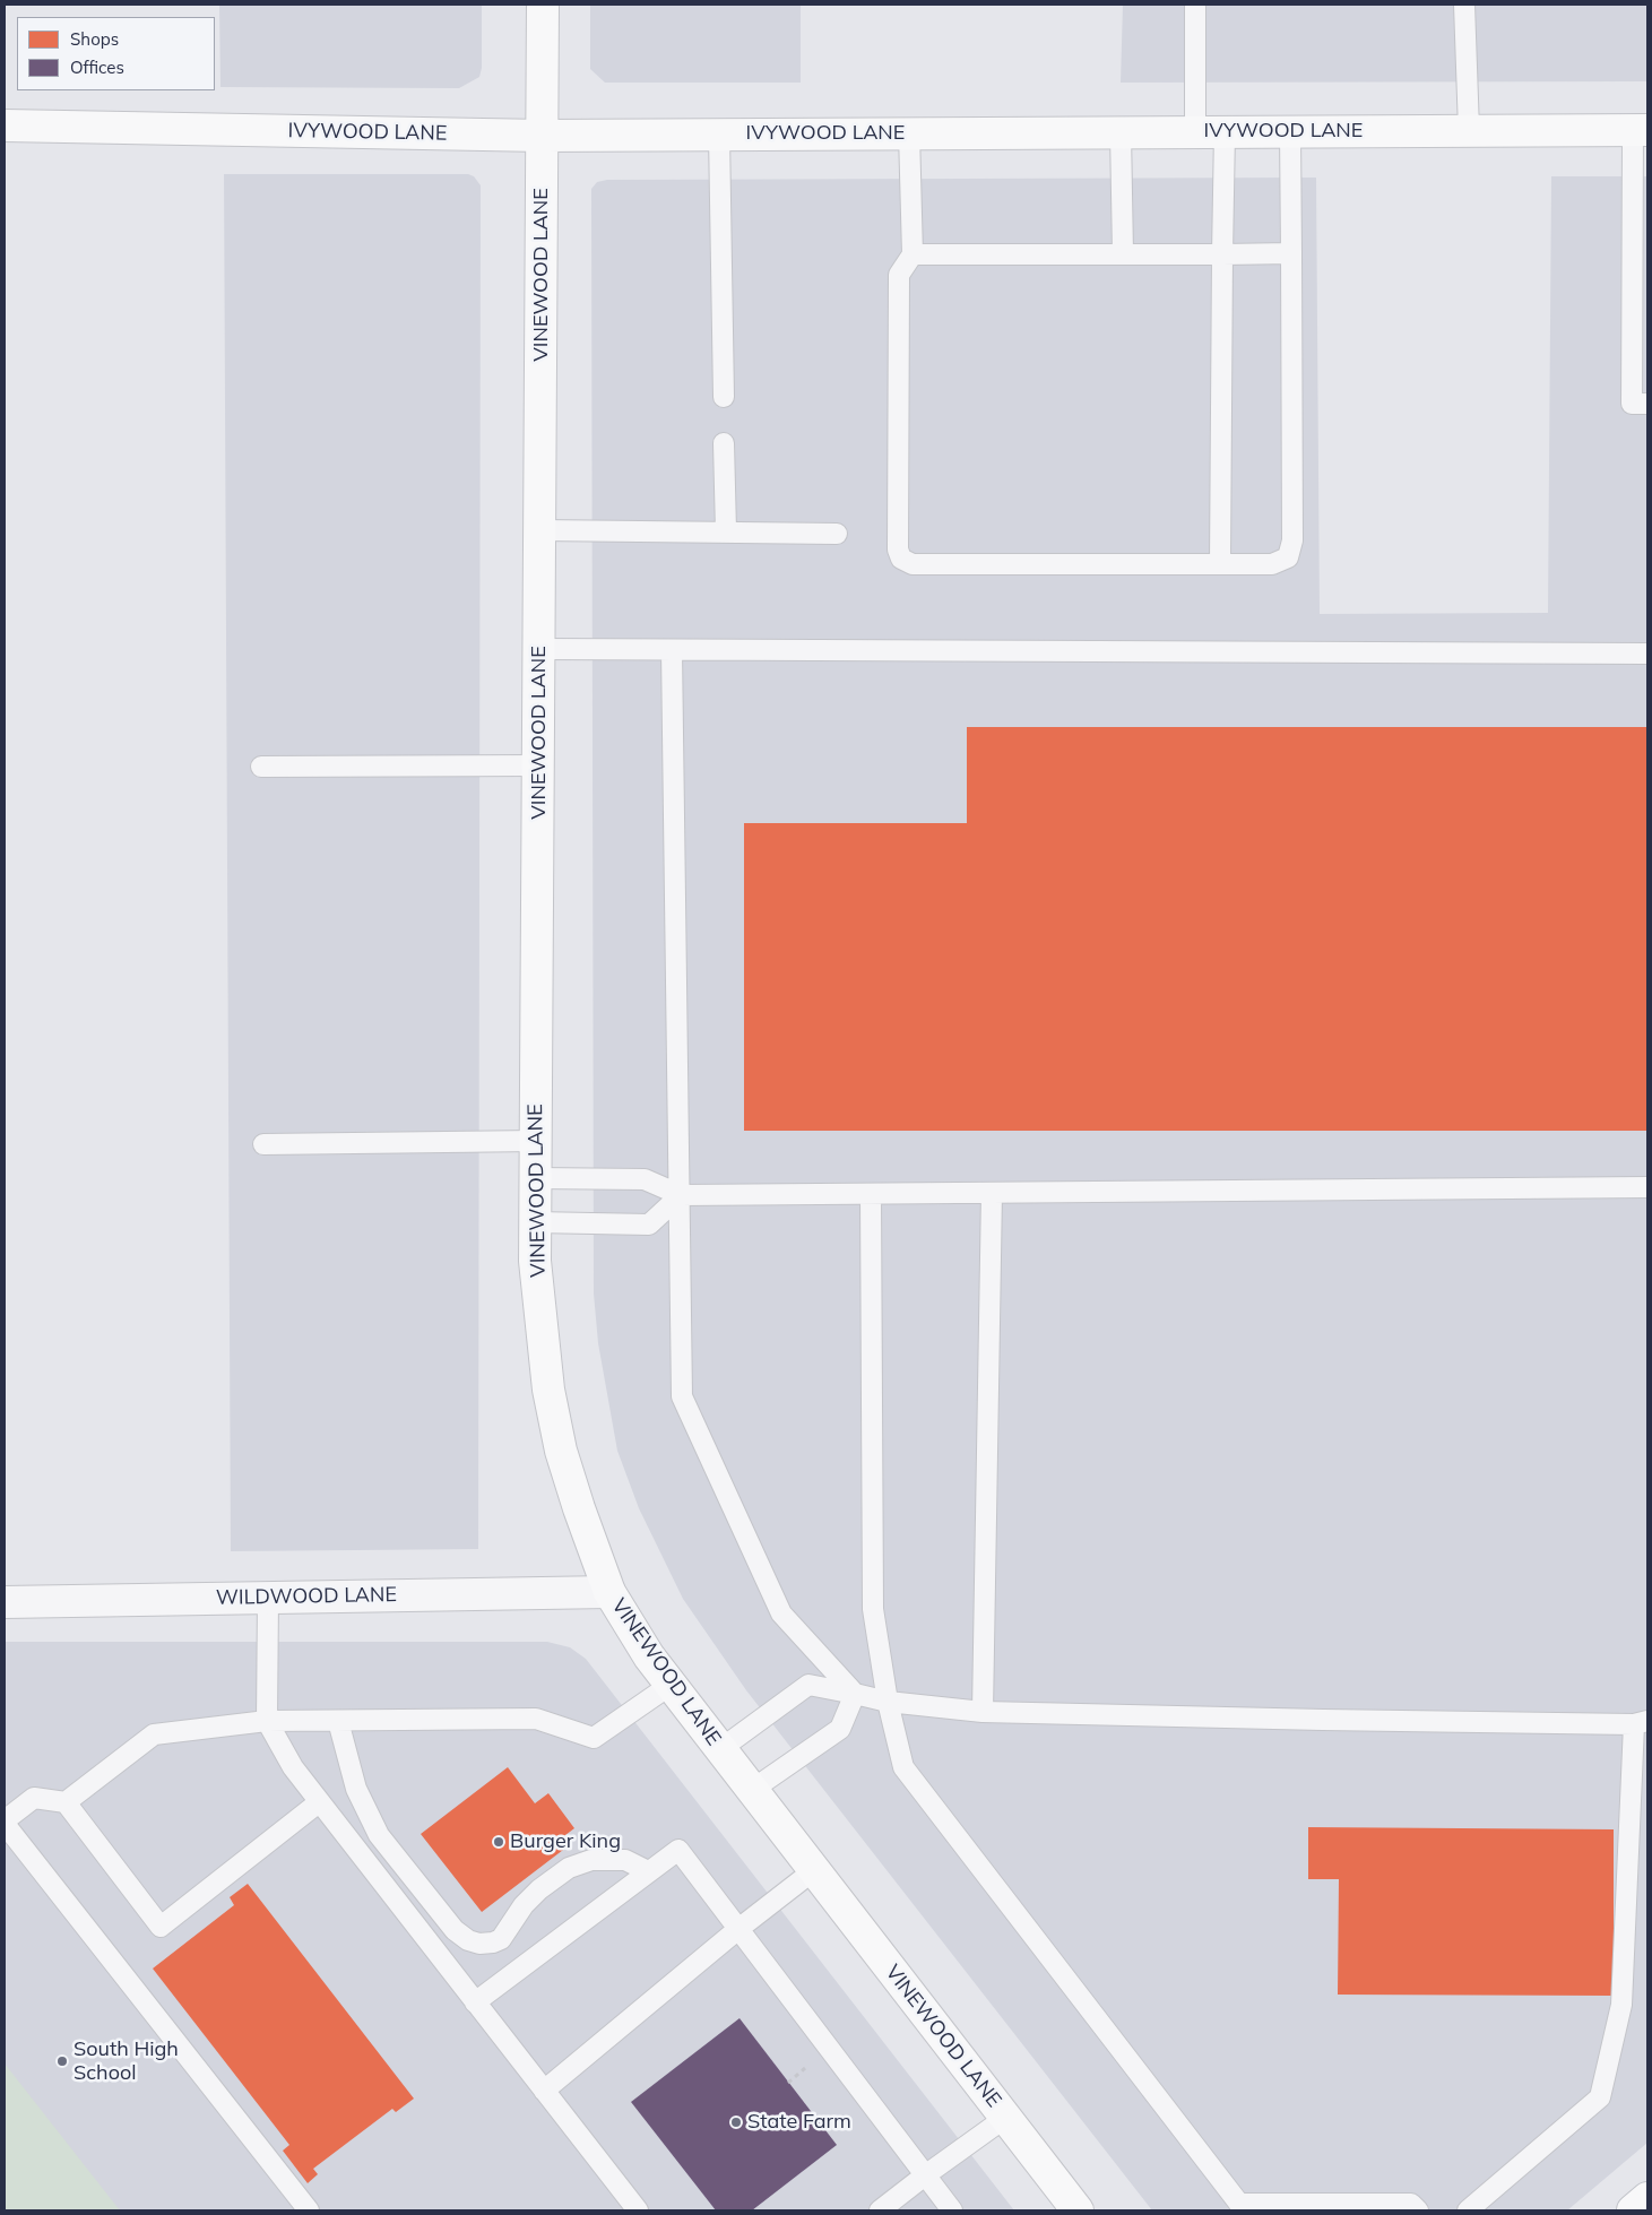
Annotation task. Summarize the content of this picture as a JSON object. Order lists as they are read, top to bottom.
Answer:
{
  "streets": {
    "street": ["IVYWOOD LANE", "VINEWOOD LANE", "WILDWOOD LANE"]
  },
  "crossings": [
    ["IVYWOOD LANE", "VINEWOOD LANE"],
    ["VINEWOOD LANE", "WILDWOOD LANE"]
  ],
  "places": ["Burger King", "South High School", "State Farm"],
  "legend": ["Shops", "Offices"]
}
